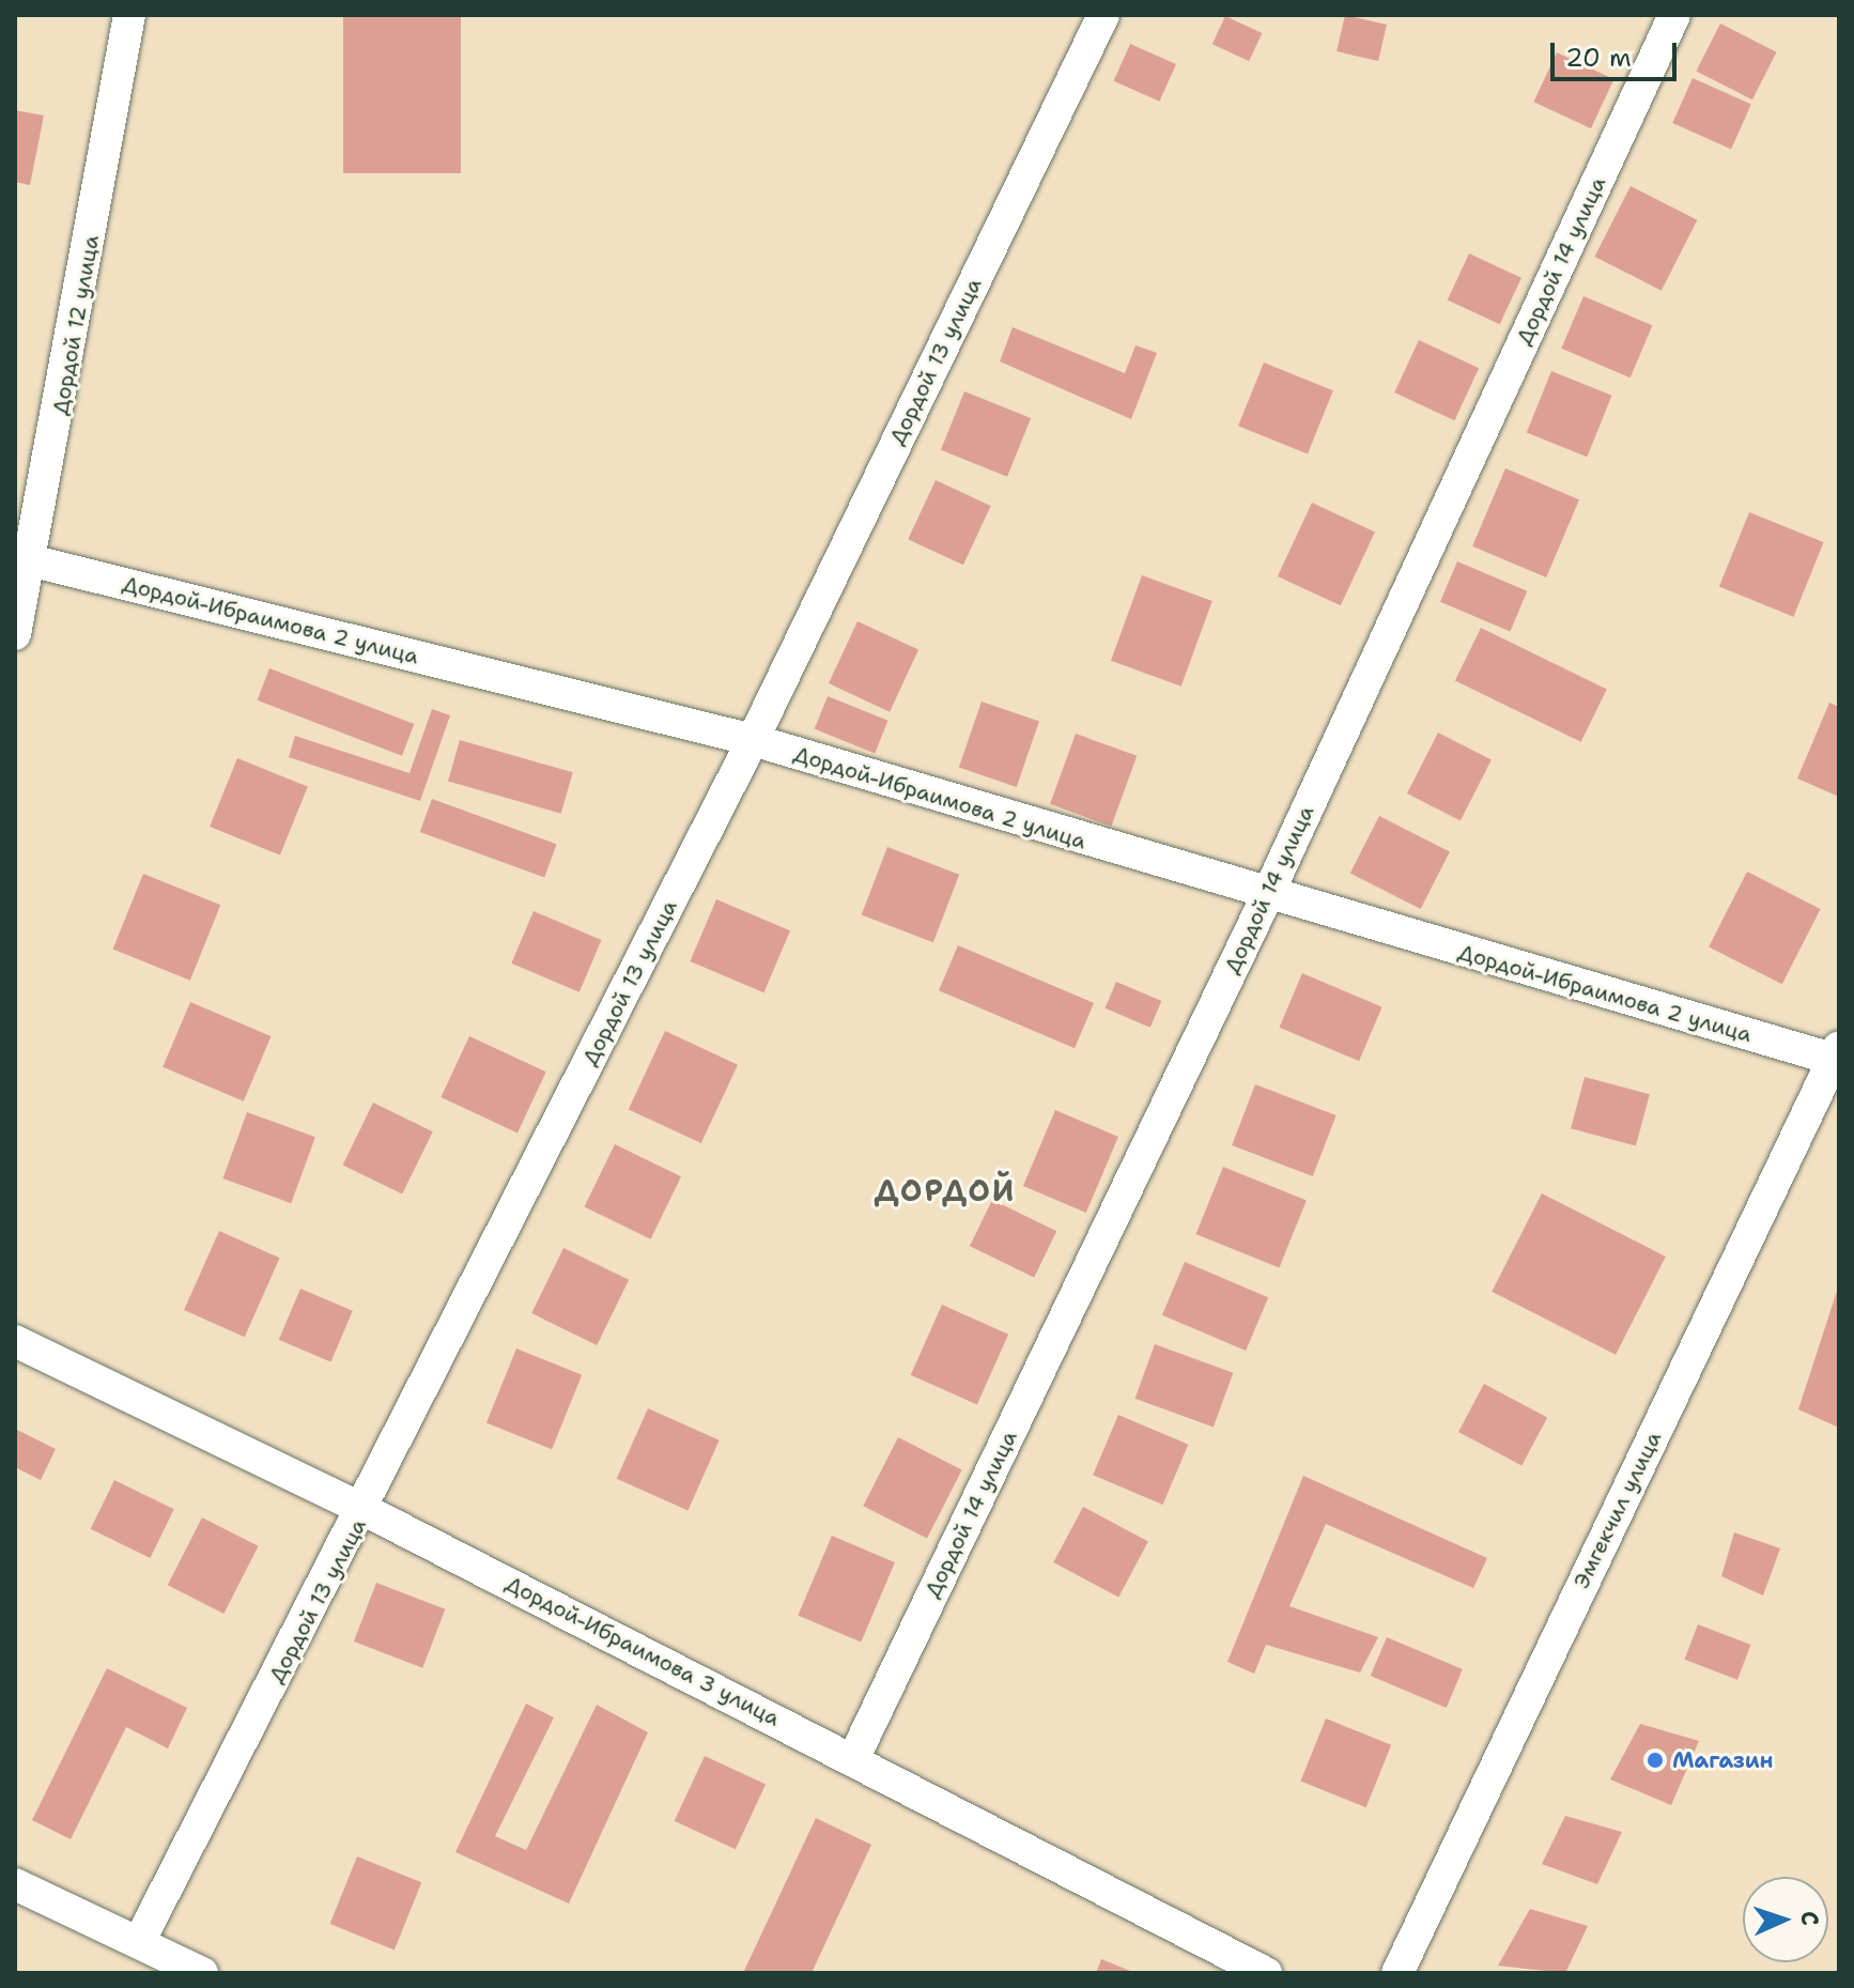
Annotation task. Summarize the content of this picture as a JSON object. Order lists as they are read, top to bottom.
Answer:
{
  "streets": {
    "street": [
      "Дордой 14 улица",
      "Дордой 12 улица",
      "Дордой 13 улица",
      "Дордой-Ибраимова 2 улица",
      "Эмгекчил улица",
      "Дордой-Ибраимова 3 улица"
    ]
  },
  "crossings": [
    ["Дордой 14 улица", "Дордой-Ибраимова 2 улица"],
    ["Дордой 14 улица", "Дордой-Ибраимова 3 улица"],
    ["Дордой 12 улица", "Дордой-Ибраимова 2 улица"],
    ["Дордой 13 улица", "Дордой-Ибраимова 2 улица"],
    ["Дордой 13 улица", "Дордой-Ибраимова 3 улица"],
    ["Дордой-Ибраимова 2 улица", "Эмгекчил улица"]
  ],
  "districts": ["ДОРДОЙ"],
  "places": ["Магазин"],
  "scale_bar": "20 m",
  "north": "right"
}
